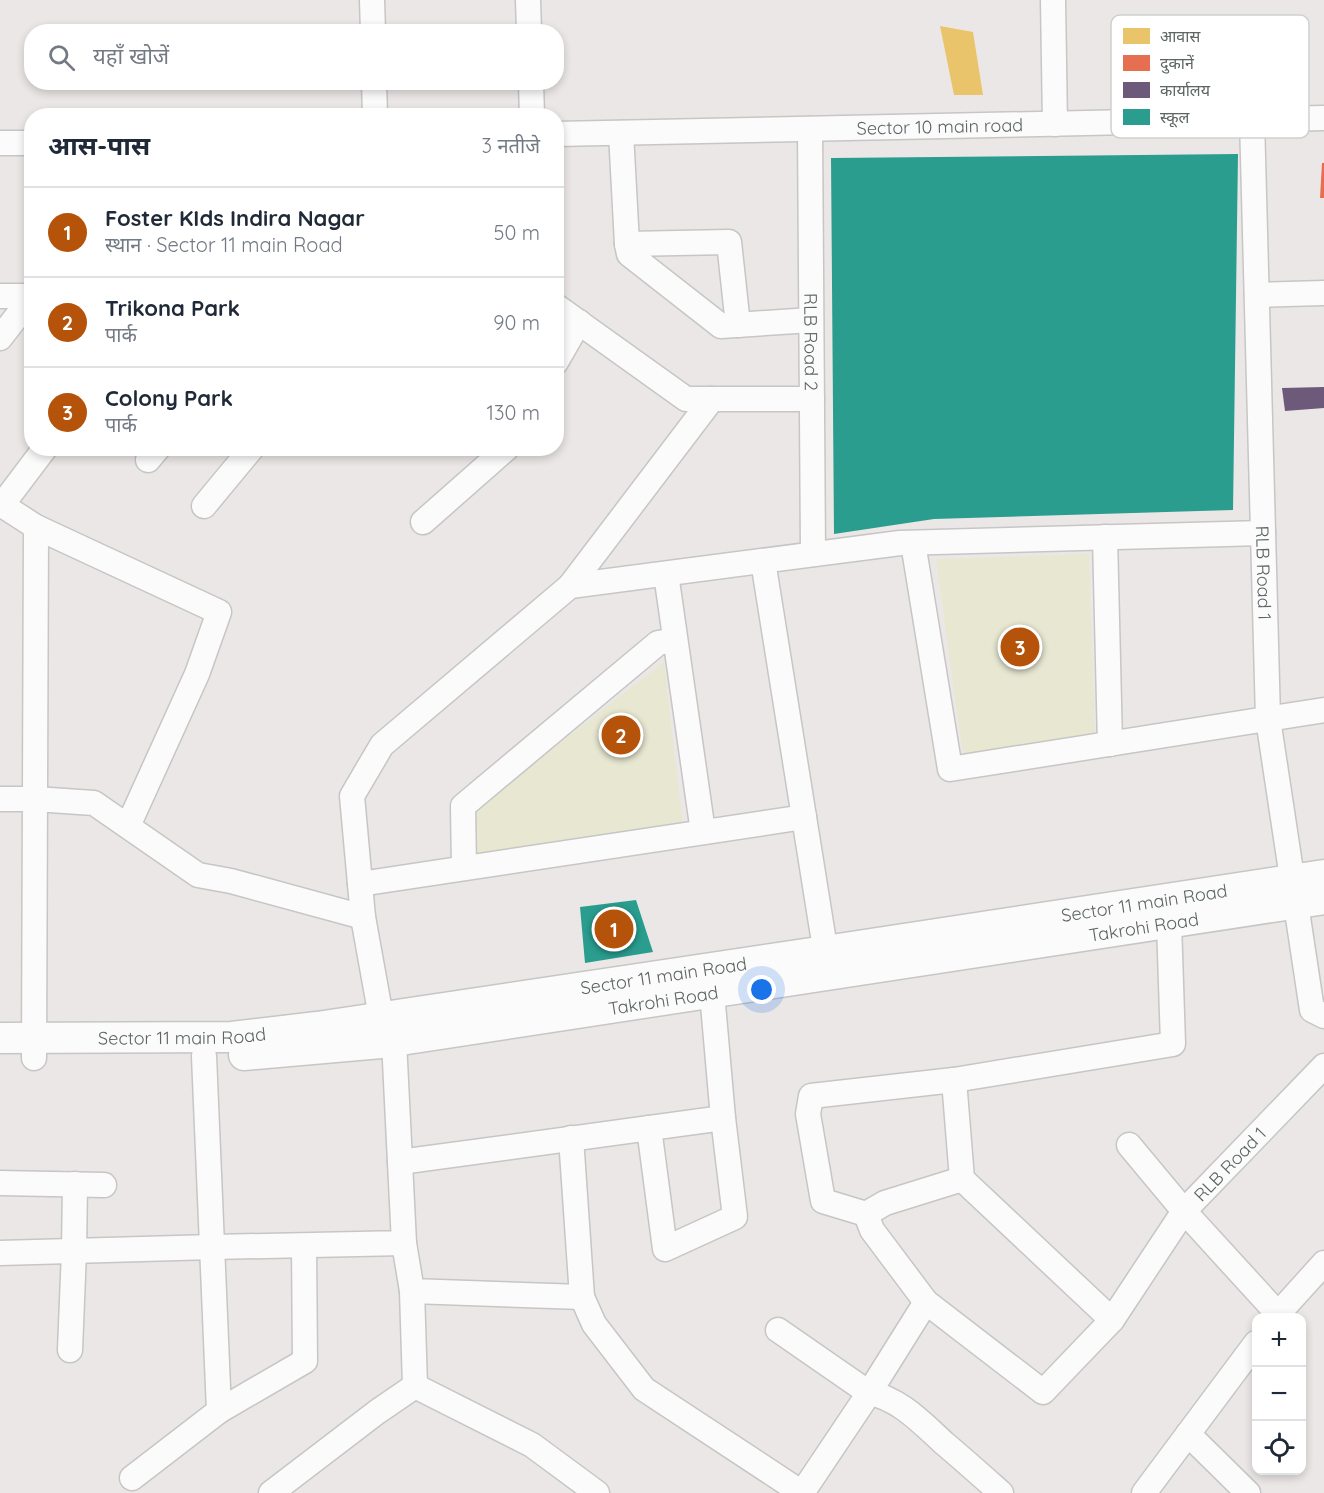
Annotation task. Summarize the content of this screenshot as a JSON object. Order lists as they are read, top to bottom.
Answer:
{
  "streets": {
    "street": [
      "Sector 10 main road",
      "RLB Road 2",
      "RLB Road 1",
      "Sector 11 main Road",
      "Takrohi Road"
    ]
  },
  "crossings": [
    ["Sector 10 main road", "RLB Road 2"],
    ["RLB Road 1", "Sector 11 main Road"],
    ["RLB Road 1", "Takrohi Road"],
    ["Sector 11 main Road", "Takrohi Road"]
  ],
  "legend": [
    "आवास",
    "दुकानें",
    "कार्यालय",
    "स्कूल"
  ],
  "page": {
    "search": "यहाँ खोजें",
    "heading": ["आस-पास", "3 नतीजे"],
    "list": [
      {
        "mark": "1",
        "name": "Foster KIds Indira Nagar",
        "note": "स्थान · Sector 11 main Road",
        "value": "50 m"
      },
      {
        "mark": "2",
        "name": "Trikona Park",
        "note": "पार्क",
        "value": "90 m"
      },
      {
        "mark": "3",
        "name": "Colony Park",
        "note": "पार्क",
        "value": "130 m"
      }
    ],
    "pins": ["3", "2", "1"],
    "map_buttons": ["+", "−"]
  }
}
